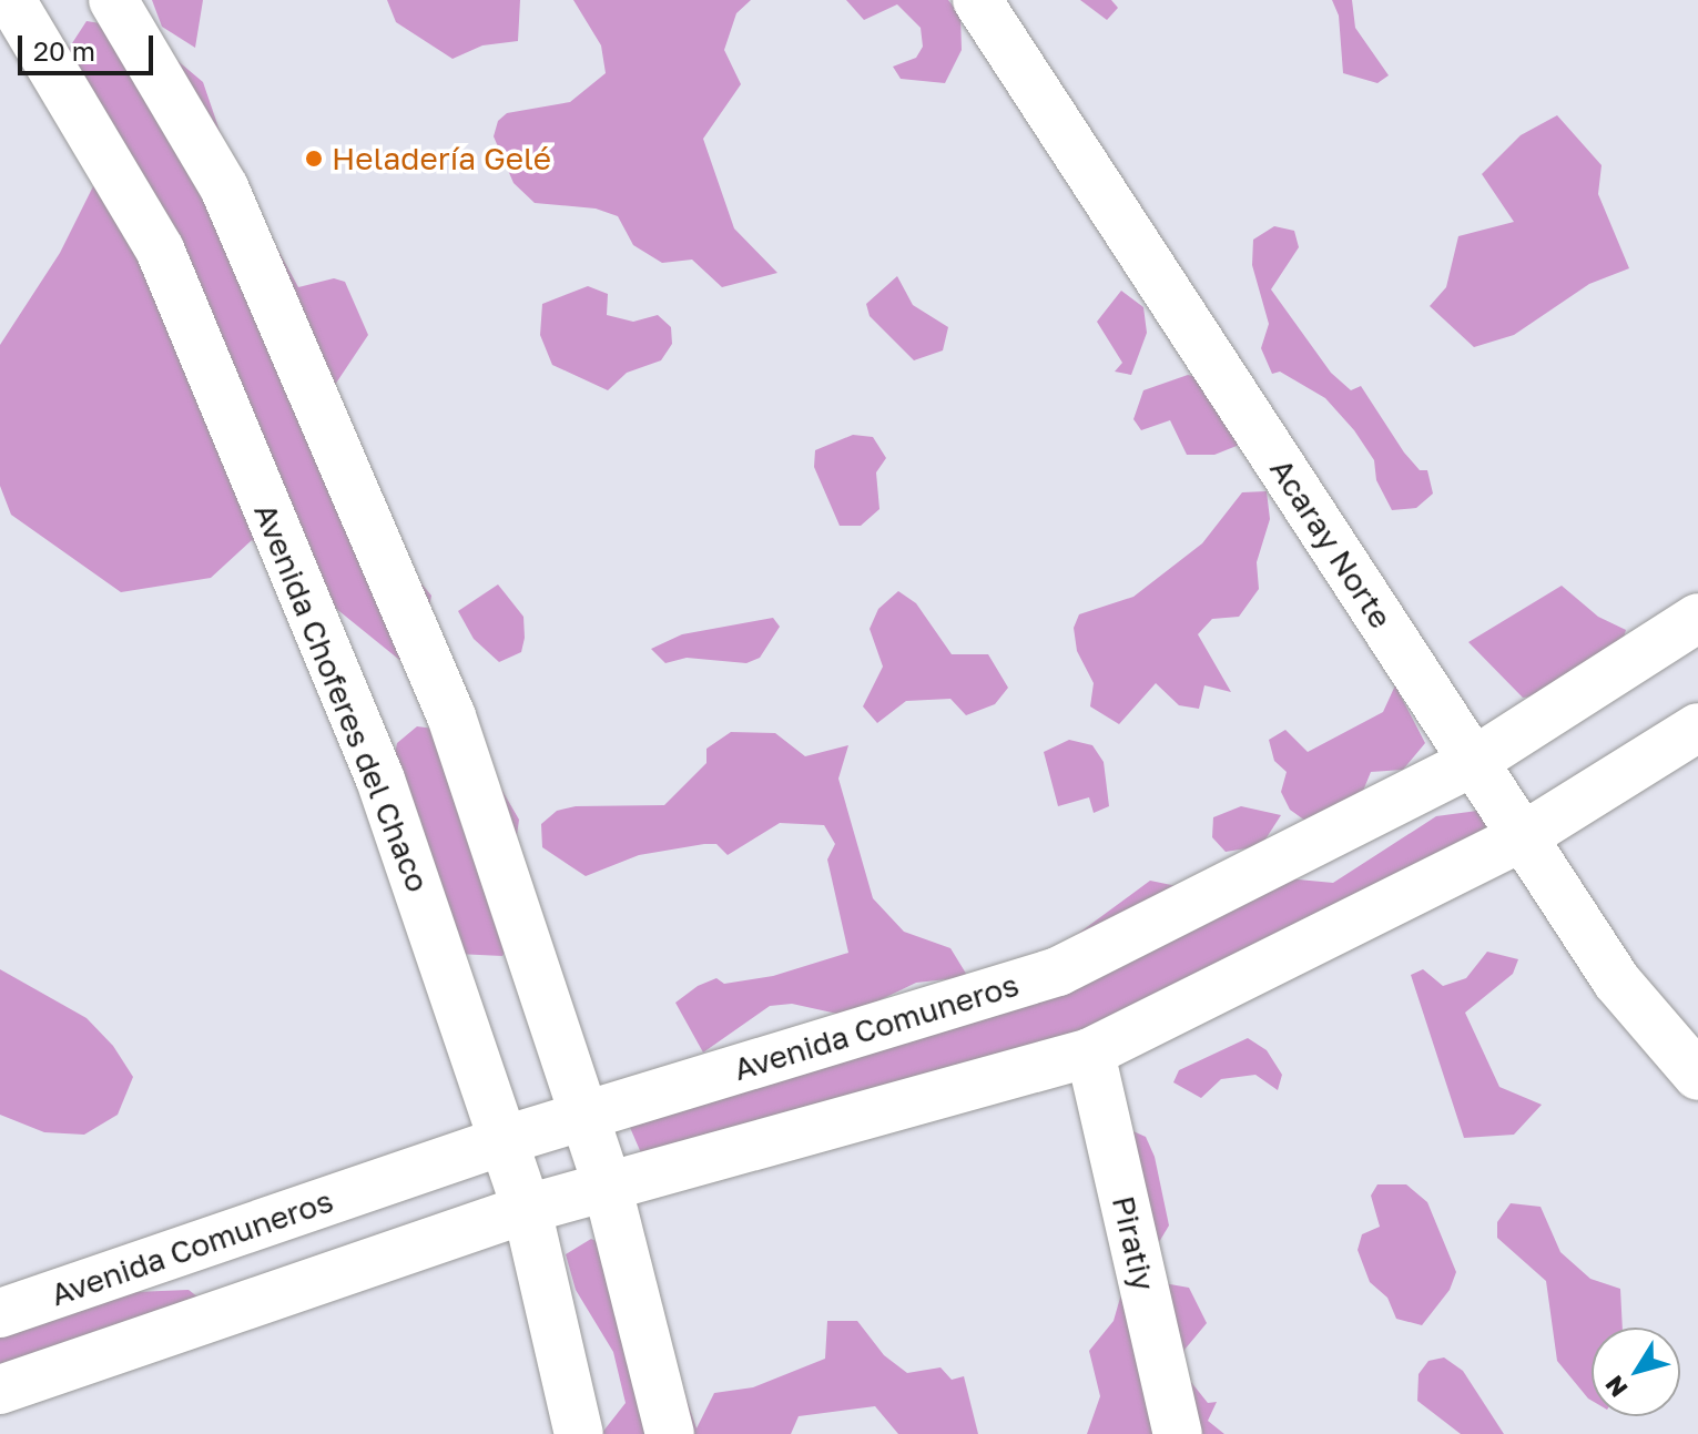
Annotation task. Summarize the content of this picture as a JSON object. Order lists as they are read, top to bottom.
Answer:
{
  "streets": {
    "street": [
      "Acaray Norte",
      "Avenida Choferes del Chaco",
      "Avenida Comuneros",
      "Piratiy"
    ]
  },
  "crossings": [
    ["Acaray Norte", "Avenida Comuneros"],
    ["Avenida Choferes del Chaco", "Avenida Comuneros"]
  ],
  "places": ["Heladería Gelé"],
  "scale_bar": "20 m",
  "north": "bottom left"
}
